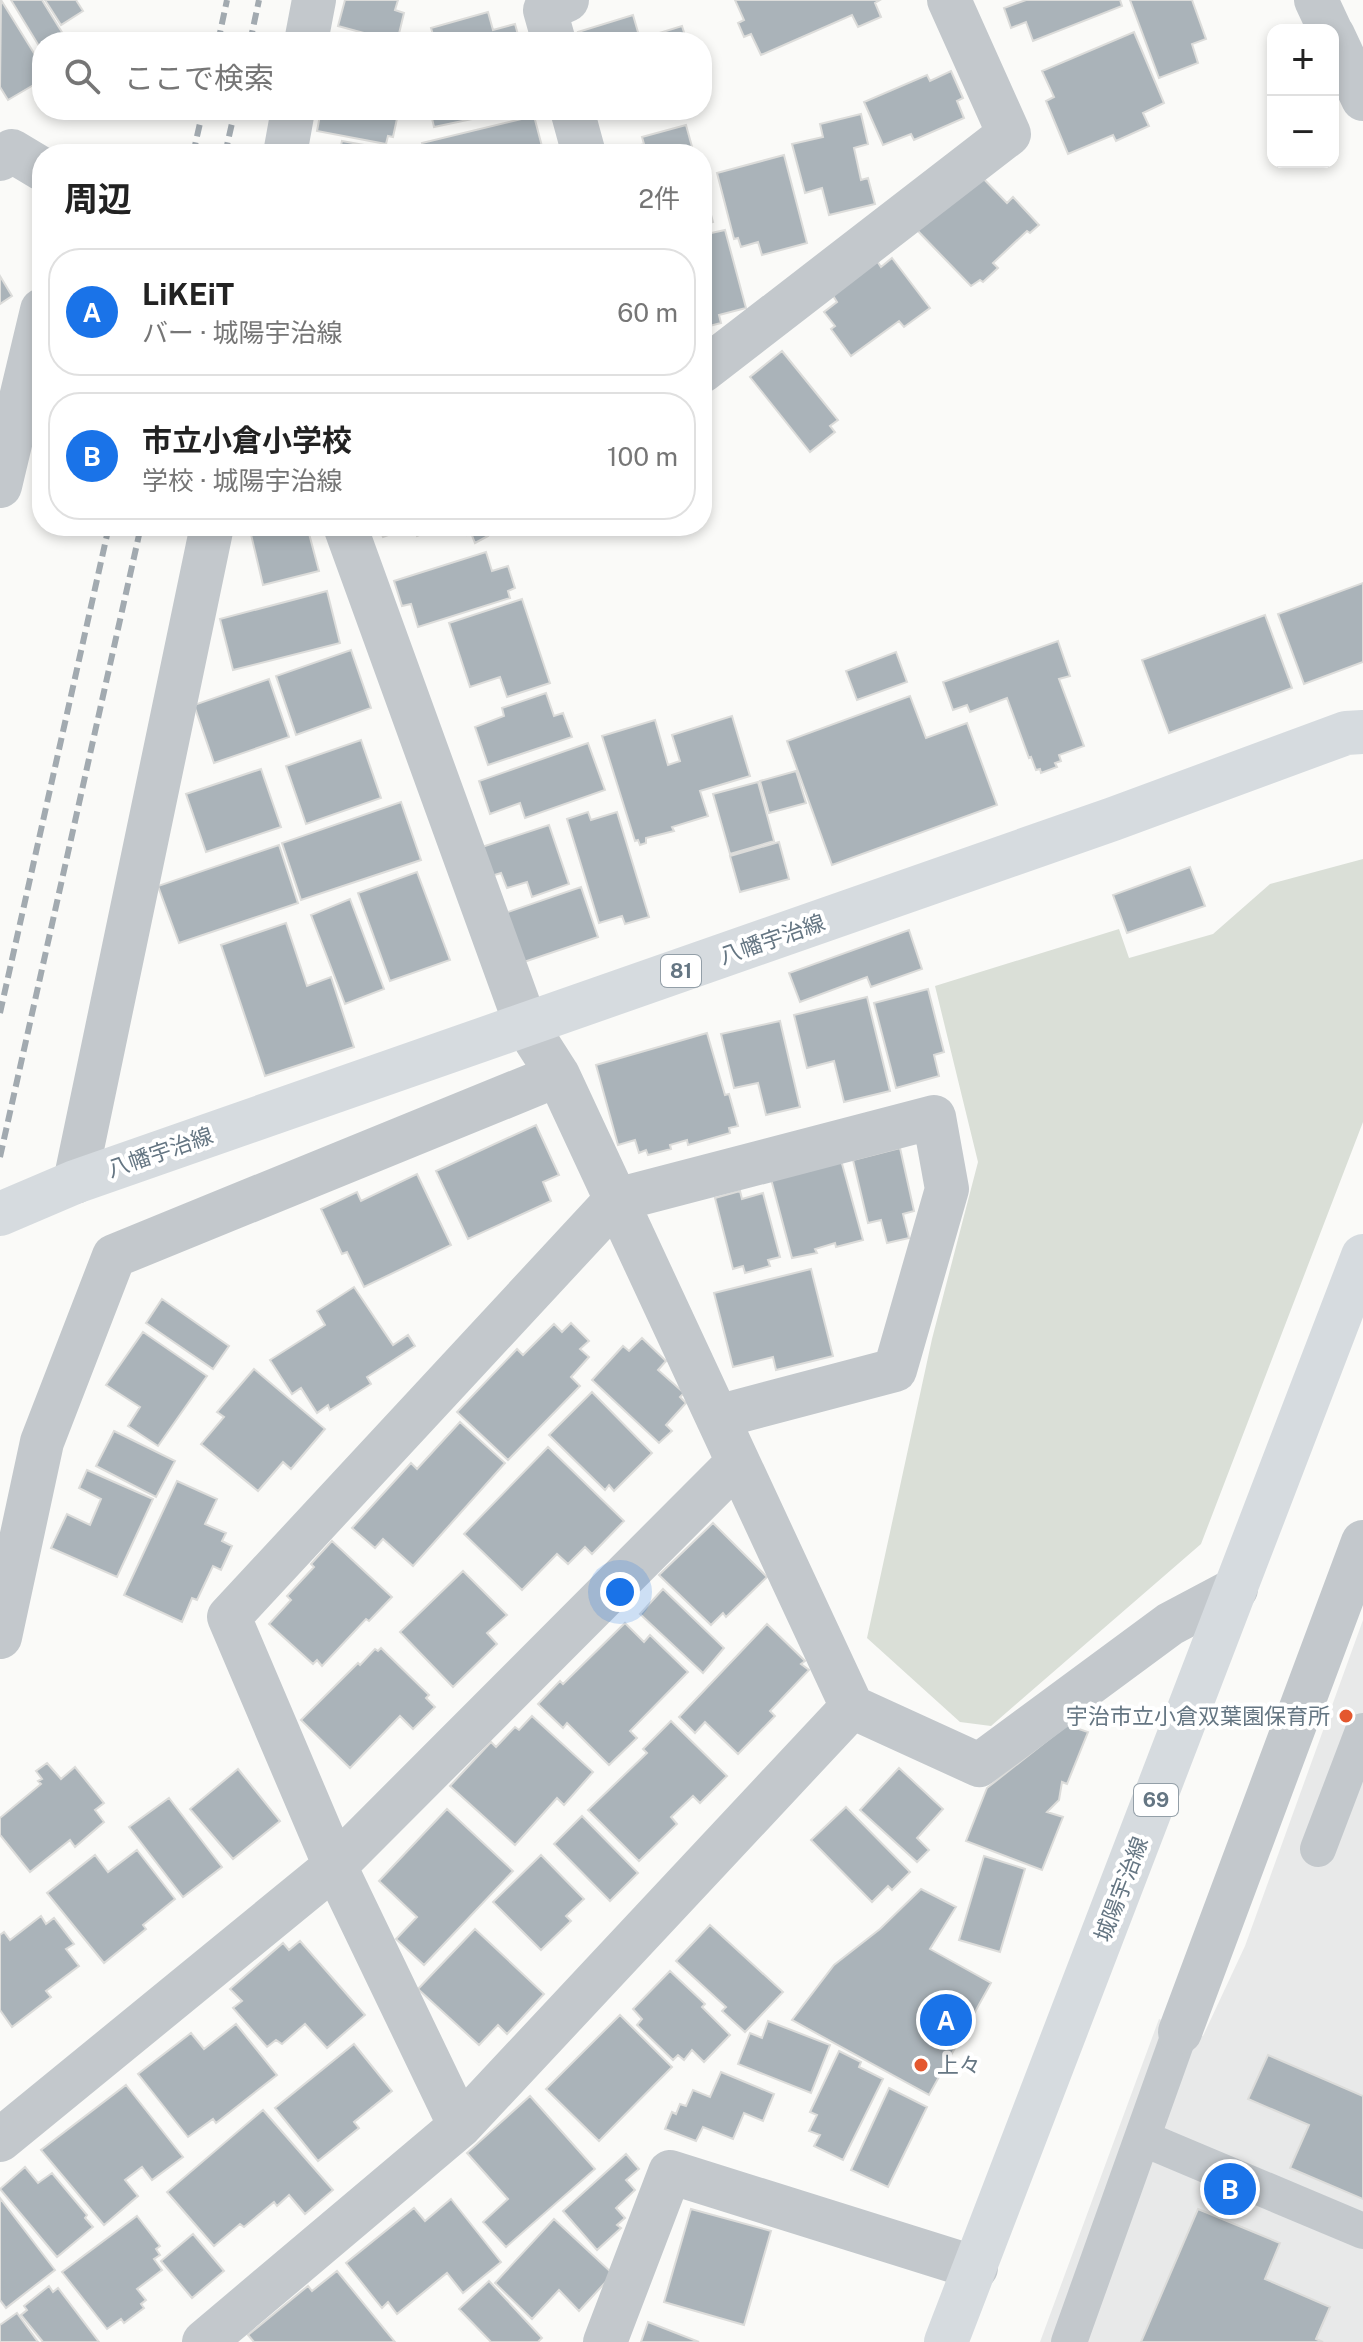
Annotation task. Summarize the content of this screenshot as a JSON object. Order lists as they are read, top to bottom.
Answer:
{
  "streets": {
    "main road": [
      "八幡宇治線",
      "81",
      "69",
      "城陽宇治線"
    ]
  },
  "places": ["宇治市立小倉双葉園保育所", "上々"],
  "page": {
    "map_buttons": ["+", "−"],
    "search": "ここで検索",
    "heading": ["周辺", "2件"],
    "list": [
      {
        "mark": "A",
        "name": "LiKEiT",
        "note": "バー · 城陽宇治線",
        "value": "60 m"
      },
      {
        "mark": "B",
        "name": "市立小倉小学校",
        "note": "学校 · 城陽宇治線",
        "value": "100 m"
      }
    ],
    "pins": ["A", "B"]
  }
}
